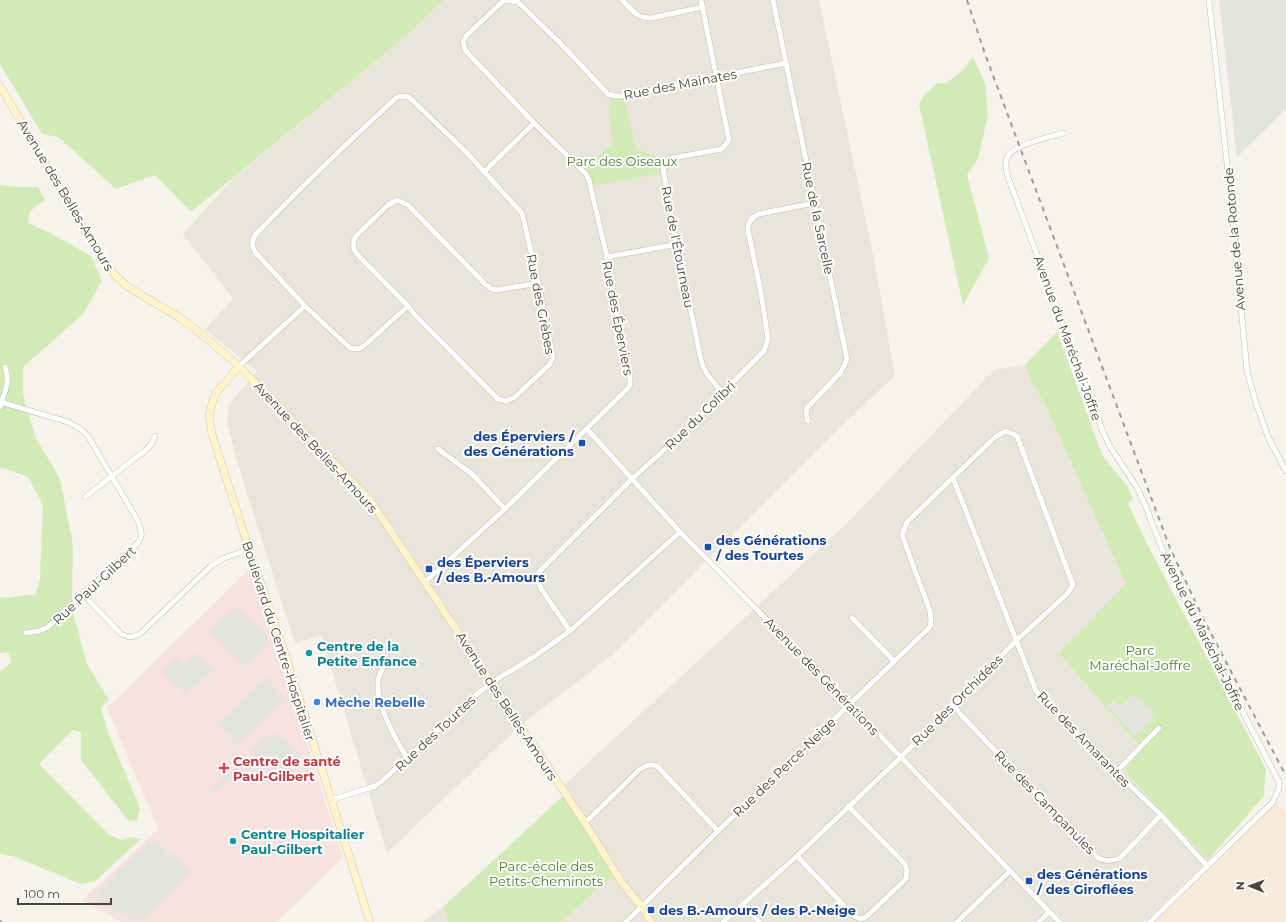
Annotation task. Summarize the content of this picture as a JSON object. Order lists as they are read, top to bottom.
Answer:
{
  "streets": {
    "street": [
      "Rue des Mainates",
      "Avenue des Belles-Amours",
      "Rue de la Sarcelle",
      "Avenue de la Rotonde",
      "Rue de l'Étourneau",
      "Rue des Grèbes",
      "Rue des Éperviers",
      "Avenue du Maréchal-Joffre",
      "Rue du Colibri",
      "Rue Paul-Gilbert",
      "Boulevard du Centre-Hospitalier",
      "Avenue des Générations",
      "Rue des Orchidées",
      "Rue des Tourtes",
      "Rue des Amarantes",
      "Rue des Perce-Neige",
      "Rue des Campanules"
    ]
  },
  "crossings": [
    ["Rue des Mainates", "Rue de la Sarcelle"],
    ["Rue des Mainates", "Rue de l'Étourneau"],
    ["Rue des Mainates", "Rue des Éperviers"],
    ["Avenue des Belles-Amours", "Rue des Éperviers"],
    ["Avenue des Belles-Amours", "Boulevard du Centre-Hospitalier"],
    ["Avenue des Belles-Amours", "Rue des Tourtes"],
    ["Avenue des Belles-Amours", "Rue des Perce-Neige"],
    ["Rue de la Sarcelle", "Rue du Colibri"],
    ["Rue de l'Étourneau", "Rue du Colibri"],
    ["Rue des Éperviers", "Avenue des Générations"],
    ["Avenue du Maréchal-Joffre", "Rue des Amarantes"],
    ["Rue du Colibri", "Avenue des Générations"],
    ["Rue du Colibri", "Rue des Tourtes"],
    ["Boulevard du Centre-Hospitalier", "Rue des Tourtes"],
    ["Avenue des Générations", "Rue des Orchidées"],
    ["Avenue des Générations", "Rue des Tourtes"],
    ["Avenue des Générations", "Rue des Perce-Neige"],
    ["Rue des Orchidées", "Rue des Amarantes"],
    ["Rue des Orchidées", "Rue des Perce-Neige"],
    ["Rue des Orchidées", "Rue des Campanules"],
    ["Rue des Amarantes", "Rue des Perce-Neige"],
    ["Rue des Amarantes", "Rue des Campanules"]
  ],
  "parks": ["Parc des Oiseaux", "Parc Maréchal-Joffre", "Parc-école des Petits-Cheminots"],
  "places": {
    "transit": [
      "des Éperviers / des Générations",
      "des Générations / des Tourtes",
      "des Éperviers / des B.-Amours",
      "des Générations / des Giroflées",
      "des B.-Amours / des P.-Neige"
    ],
    "other": ["Centre de la Petite Enfance", "Mèche Rebelle", "Centre Hospitalier Paul-Gilbert"],
    "health": ["Centre de santé Paul-Gilbert"]
  },
  "scale_bar": "100 m",
  "north": "left"
}
